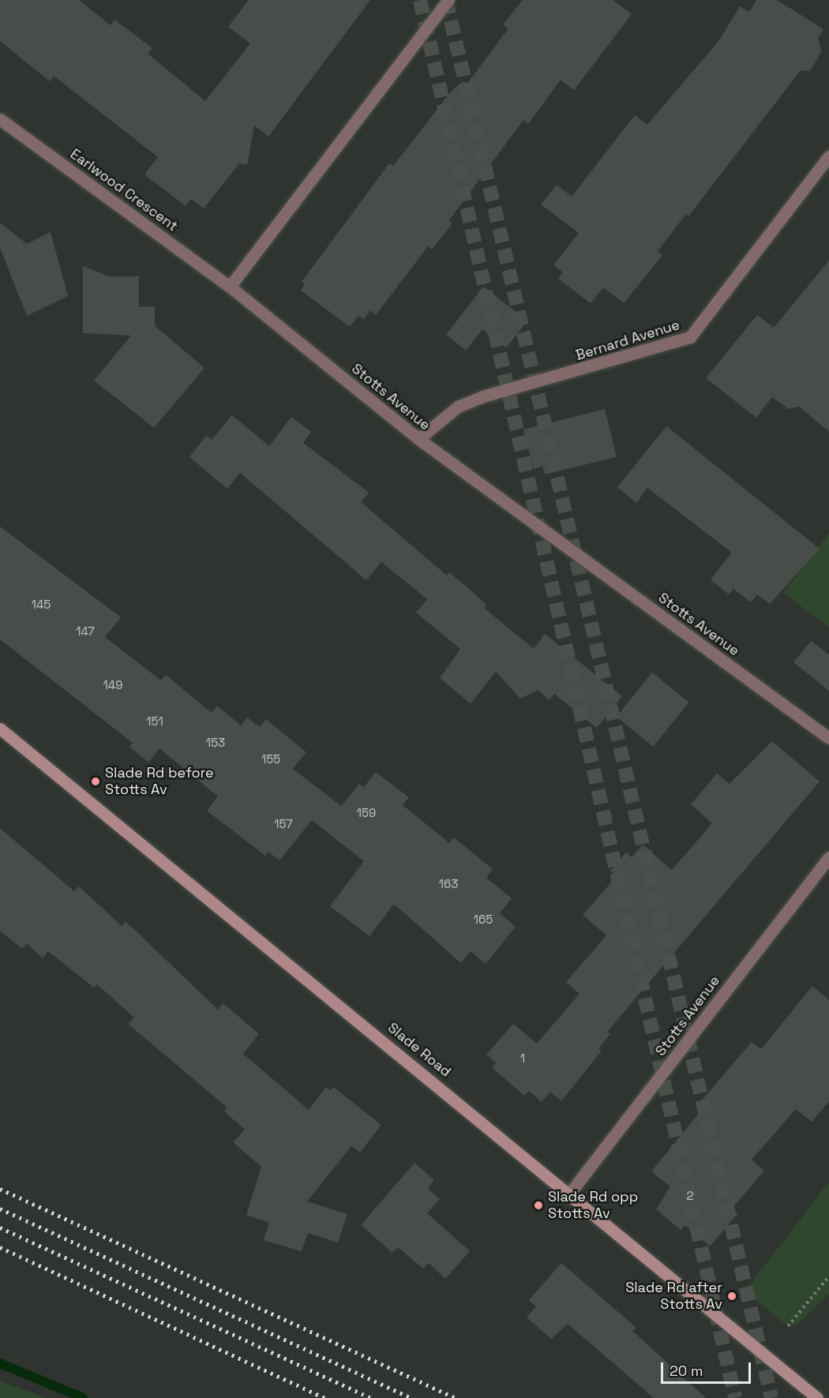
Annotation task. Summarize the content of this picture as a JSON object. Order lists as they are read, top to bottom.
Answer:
{
  "streets": {
    "main road": ["Slade Road"],
    "street": ["Earlwood Crescent", "Bernard Avenue", "Stotts Avenue"]
  },
  "crossings": [
    ["Earlwood Crescent", "Stotts Avenue"],
    ["Bernard Avenue", "Stotts Avenue"],
    ["Stotts Avenue", "Slade Road"]
  ],
  "places": ["Slade Rd before Stotts Av", "Slade Rd opp Stotts Av", "Slade Rd after Stotts Av"],
  "house_numbers": [
    "145",
    "147",
    "149",
    "151",
    "153",
    "155",
    "159",
    "157",
    "163",
    "165",
    "1",
    "2"
  ],
  "scale_bar": "20 m"
}
